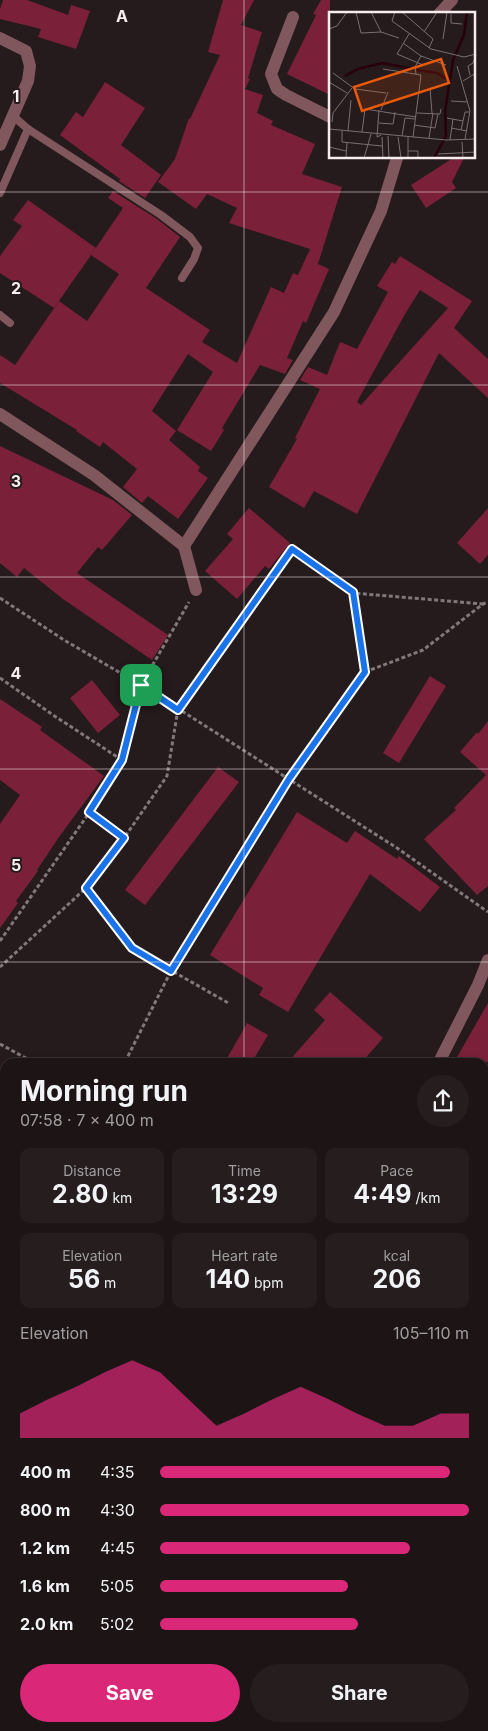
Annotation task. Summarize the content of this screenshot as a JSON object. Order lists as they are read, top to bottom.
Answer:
{
  "page": {
    "heading": ["Morning run", "07:58 · 7 × 400 m"],
    "stats": [
      ["Distance", "2.80 km"],
      ["Time", "13:29"],
      ["Pace", "4:49 /km"],
      ["Elevation", "56 m"],
      ["Heart rate", "140 bpm"],
      ["kcal", "206"]
    ],
    "chart": ["Elevation", "105–110 m"],
    "list": [
      {
        "name": "400 m",
        "note": "4:35"
      },
      {
        "name": "800 m",
        "note": "4:30"
      },
      {
        "name": "1.2 km",
        "note": "4:45"
      },
      {
        "name": "1.6 km",
        "note": "5:05"
      },
      {
        "name": "2.0 km",
        "note": "5:02"
      }
    ],
    "buttons": ["Save", "Share"]
  },
  "grid": {
    "columns": ["A"],
    "rows": [
      "1",
      "2",
      "3",
      "4",
      "5"
    ]
  }
}
